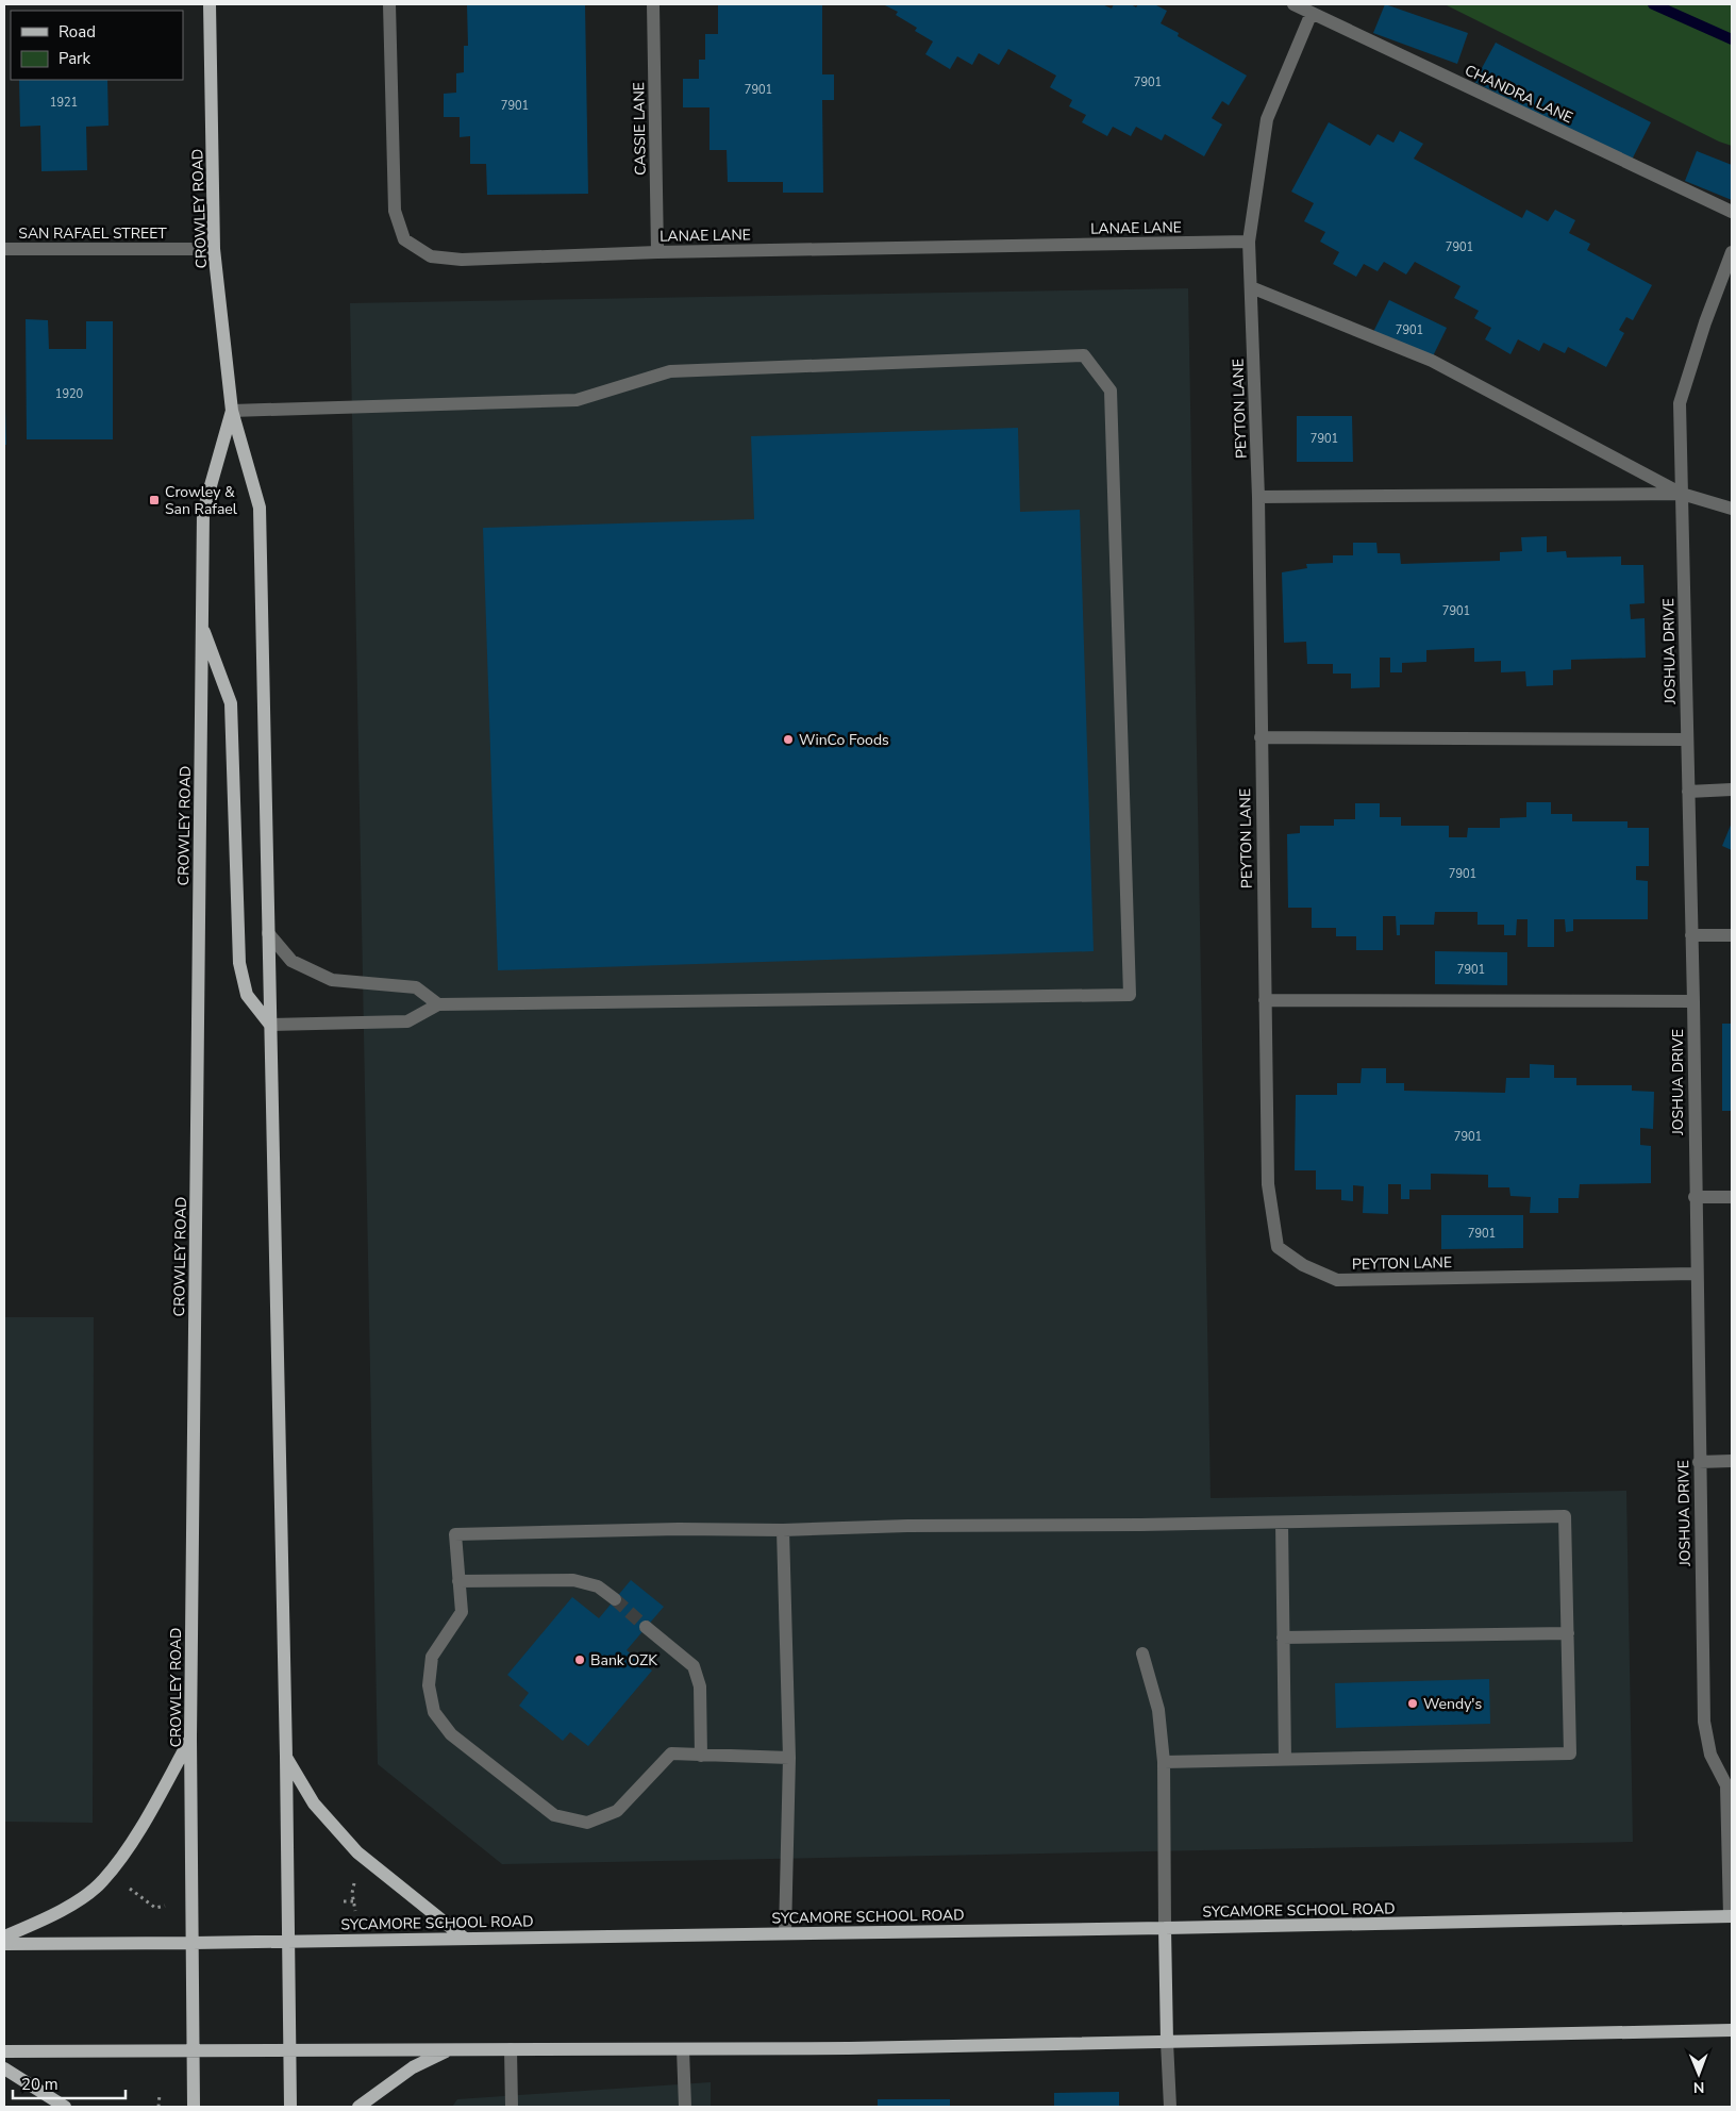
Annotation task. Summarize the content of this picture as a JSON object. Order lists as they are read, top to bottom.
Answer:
{
  "streets": {
    "main road": ["CROWLEY ROAD", "SYCAMORE SCHOOL ROAD"],
    "street": [
      "CHANDRA LANE",
      "CASSIE LANE",
      "LANAE LANE",
      "SAN RAFAEL STREET",
      "PEYTON LANE",
      "JOSHUA DRIVE"
    ]
  },
  "crossings": [
    ["CHANDRA LANE", "PEYTON LANE"],
    ["CASSIE LANE", "LANAE LANE"],
    ["CROWLEY ROAD", "SAN RAFAEL STREET"],
    ["CROWLEY ROAD", "SYCAMORE SCHOOL ROAD"],
    ["LANAE LANE", "PEYTON LANE"],
    ["PEYTON LANE", "JOSHUA DRIVE"],
    ["JOSHUA DRIVE", "SYCAMORE SCHOOL ROAD"]
  ],
  "places": {
    "transit": ["Crowley & San Rafael"],
    "other": ["WinCo Foods", "Bank OZK", "Wendy's"]
  },
  "house_numbers": [
    "7901",
    "7901",
    "1921",
    "7901",
    "7901",
    "7901",
    "1920",
    "7901",
    "7901",
    "7901",
    "7901",
    "7901",
    "7901"
  ],
  "legend": ["Road", "Park"],
  "scale_bar": "20 m",
  "north": "bottom"
}
